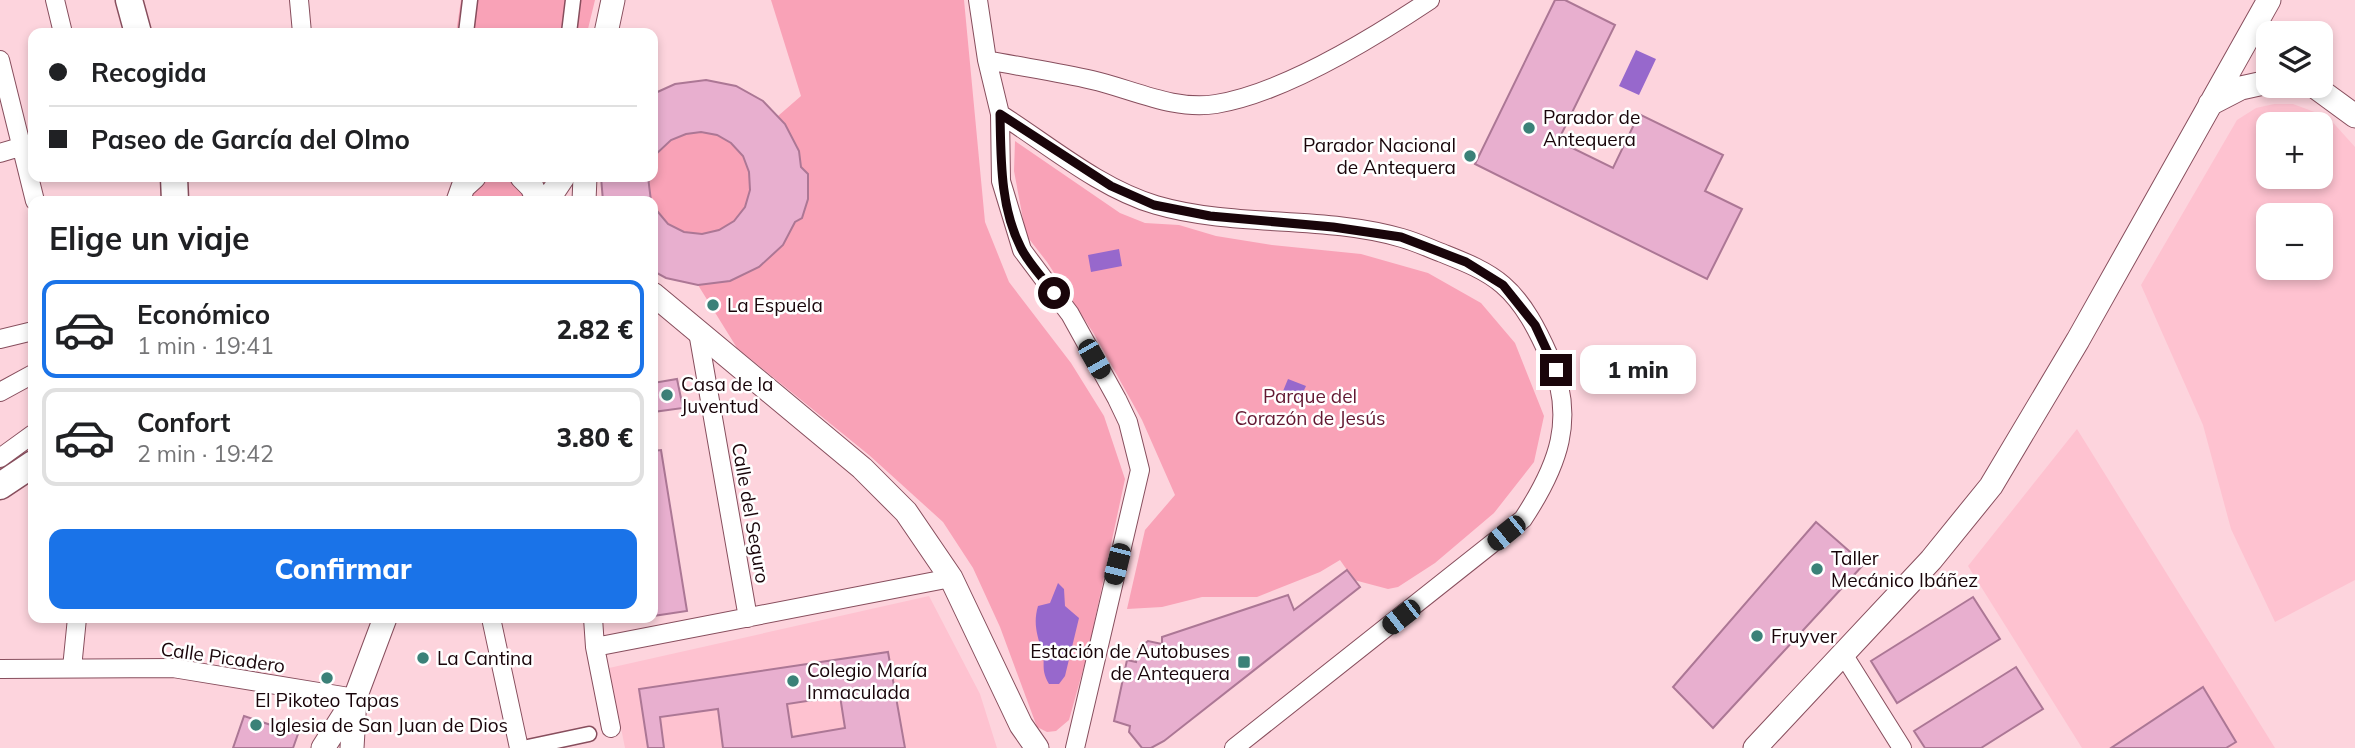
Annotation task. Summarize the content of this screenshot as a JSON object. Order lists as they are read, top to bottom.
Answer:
{
  "streets": {
    "street": ["Calle del Seguro", "Calle Picadero"]
  },
  "parks": ["Parque del Corazón de Jesús"],
  "places": {
    "other": [
      "Parador de Antequera",
      "Parador Nacional de Antequera",
      "La Espuela",
      "Casa de la Juventud",
      "Taller Mecánico Ibáñez",
      "Fruyver",
      "La Cantina",
      "El Pikoteo Tapas",
      "Colegio María Inmaculada",
      "Iglesia de San Juan de Dios"
    ],
    "transit": ["Estación de Autobuses de Antequera"]
  },
  "page": {
    "map_buttons": ["+", "−"],
    "banner": ["Recogida", "Paseo de García del Olmo"],
    "heading": "Elige un viaje",
    "list": [
      {
        "name": "Económico",
        "note": "1 min · 19:41",
        "value": "2.82 €"
      },
      {
        "name": "Confort",
        "note": "2 min · 19:42",
        "value": "3.80 €"
      }
    ],
    "bubble": "1 min",
    "buttons": "Confirmar"
  }
}
